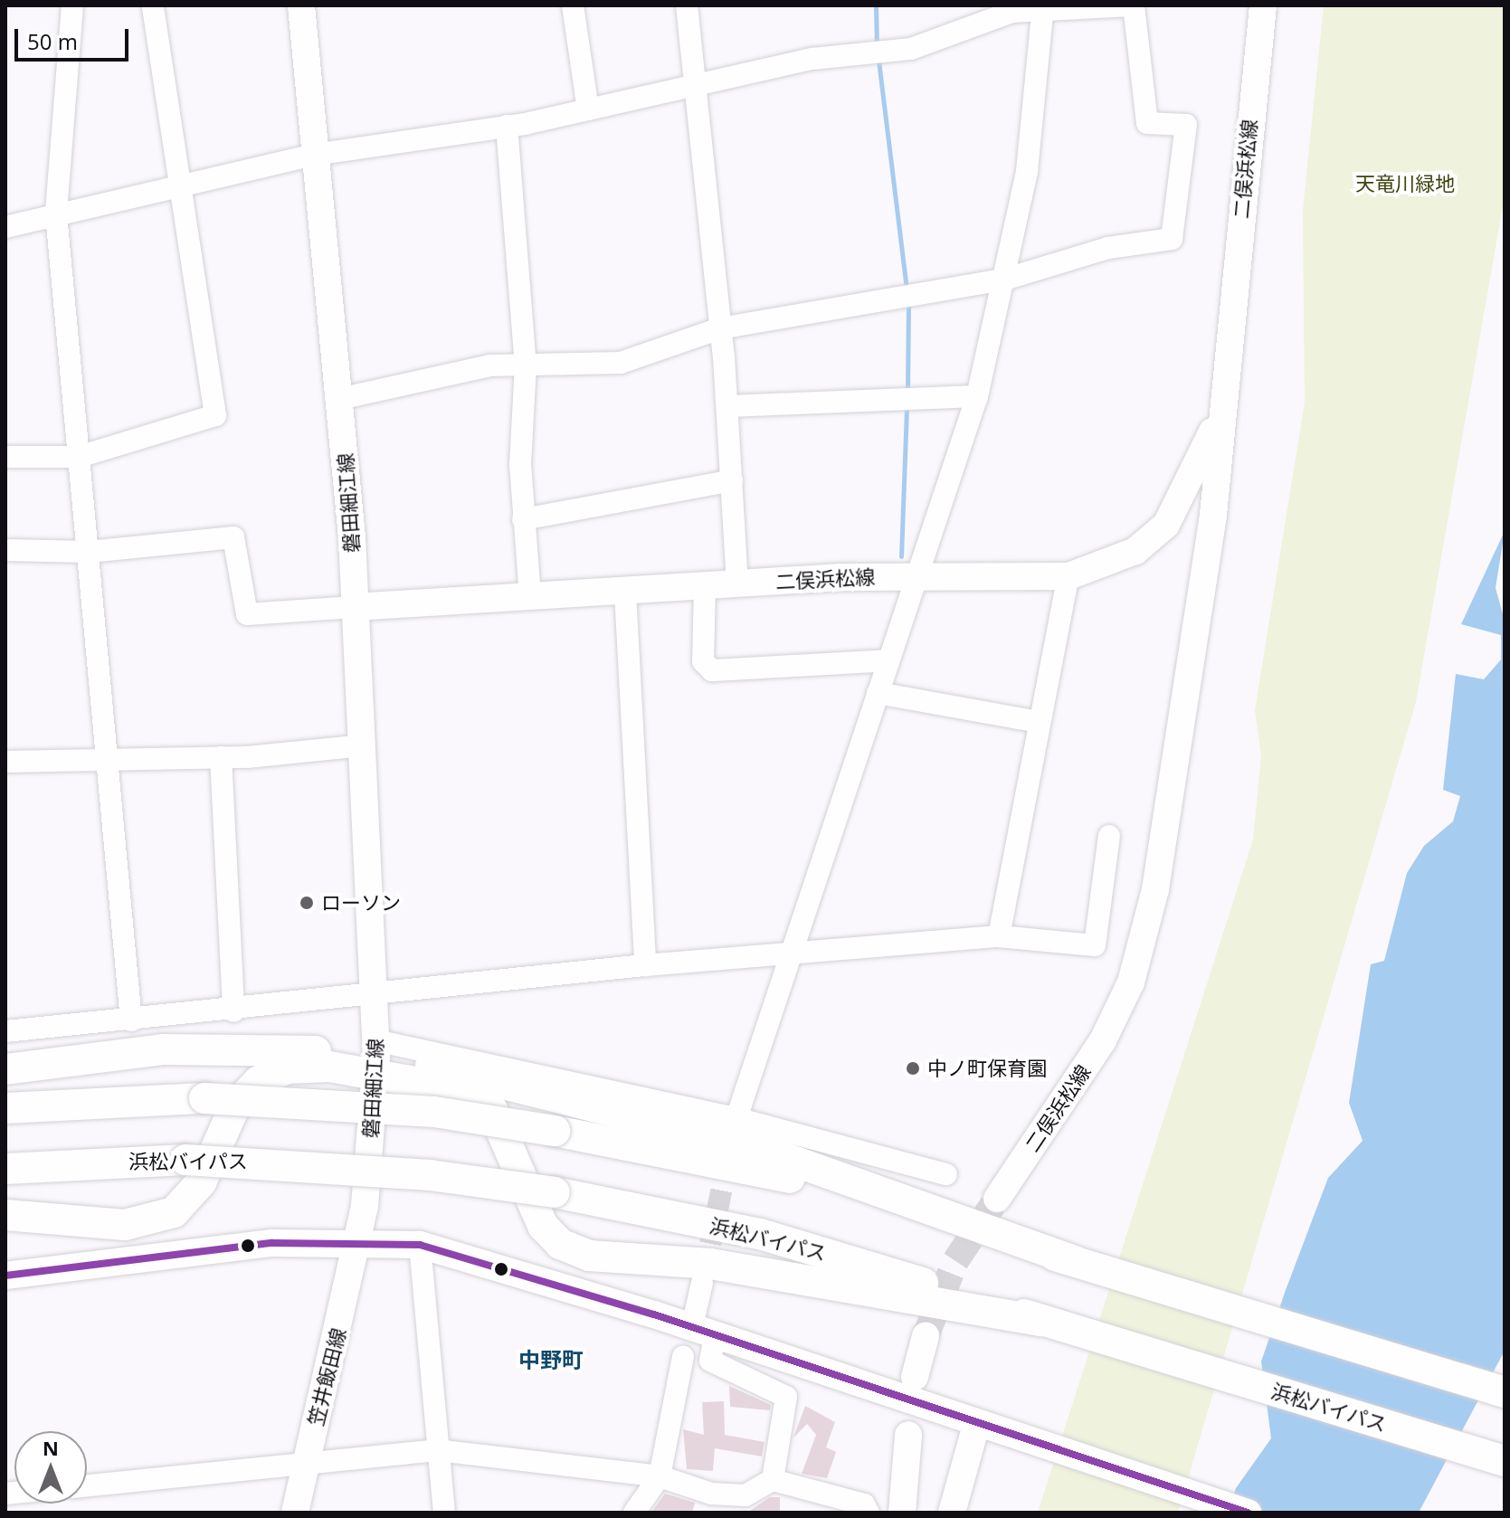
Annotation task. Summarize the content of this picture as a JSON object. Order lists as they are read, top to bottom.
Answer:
{
  "streets": {
    "highway": ["浜松バイパス"],
    "main road": ["二俣浜松線", "磐田細江線", "笠井飯田線"]
  },
  "crossings": [
    ["二俣浜松線", "磐田細江線"],
    ["磐田細江線", "笠井飯田線"]
  ],
  "districts": ["中野町"],
  "parks": ["天竜川緑地"],
  "places": ["ローソン", "中ノ町保育園"],
  "scale_bar": "50 m",
  "north": "top"
}
